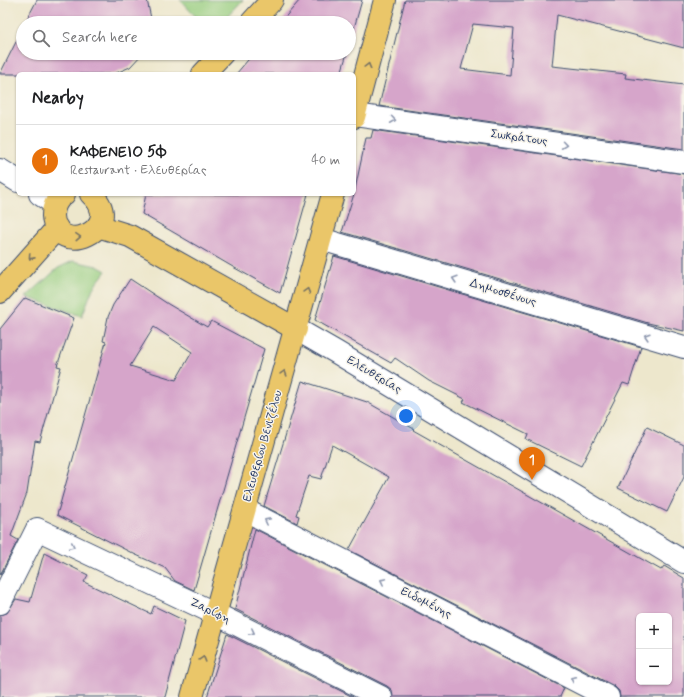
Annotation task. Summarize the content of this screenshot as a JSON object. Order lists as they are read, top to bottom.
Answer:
{
  "streets": {
    "main road": ["Ελευθερίας", "Ελευθερίου Βενιζέλου"],
    "street": [
      "Σωκράτους",
      "Δημοσθένους",
      "Ειδομένης",
      "Ζαρίφη"
    ]
  },
  "crossings": [
    ["Δημοσθένους", "Ελευθερίου Βενιζέλου"],
    ["Ελευθερίας", "Ελευθερίου Βενιζέλου"],
    ["Ελευθερίου Βενιζέλου", "Ειδομένης"],
    ["Ελευθερίου Βενιζέλου", "Ζαρίφη"]
  ],
  "one_way": [
    "Σωκράτους",
    "Δημοσθένους",
    "Ελευθερίου Βενιζέλου",
    "Ειδομένης",
    "Ζαρίφη"
  ],
  "page": {
    "search": "Search here",
    "heading": "Nearby",
    "list": [
      {
        "mark": "1",
        "name": "ΚΑΦΕΝΕΙΟ 5Φ",
        "note": "Restaurant · Ελευθερίας",
        "value": "40 m"
      }
    ],
    "pins": "1",
    "map_buttons": ["+", "−"]
  }
}
